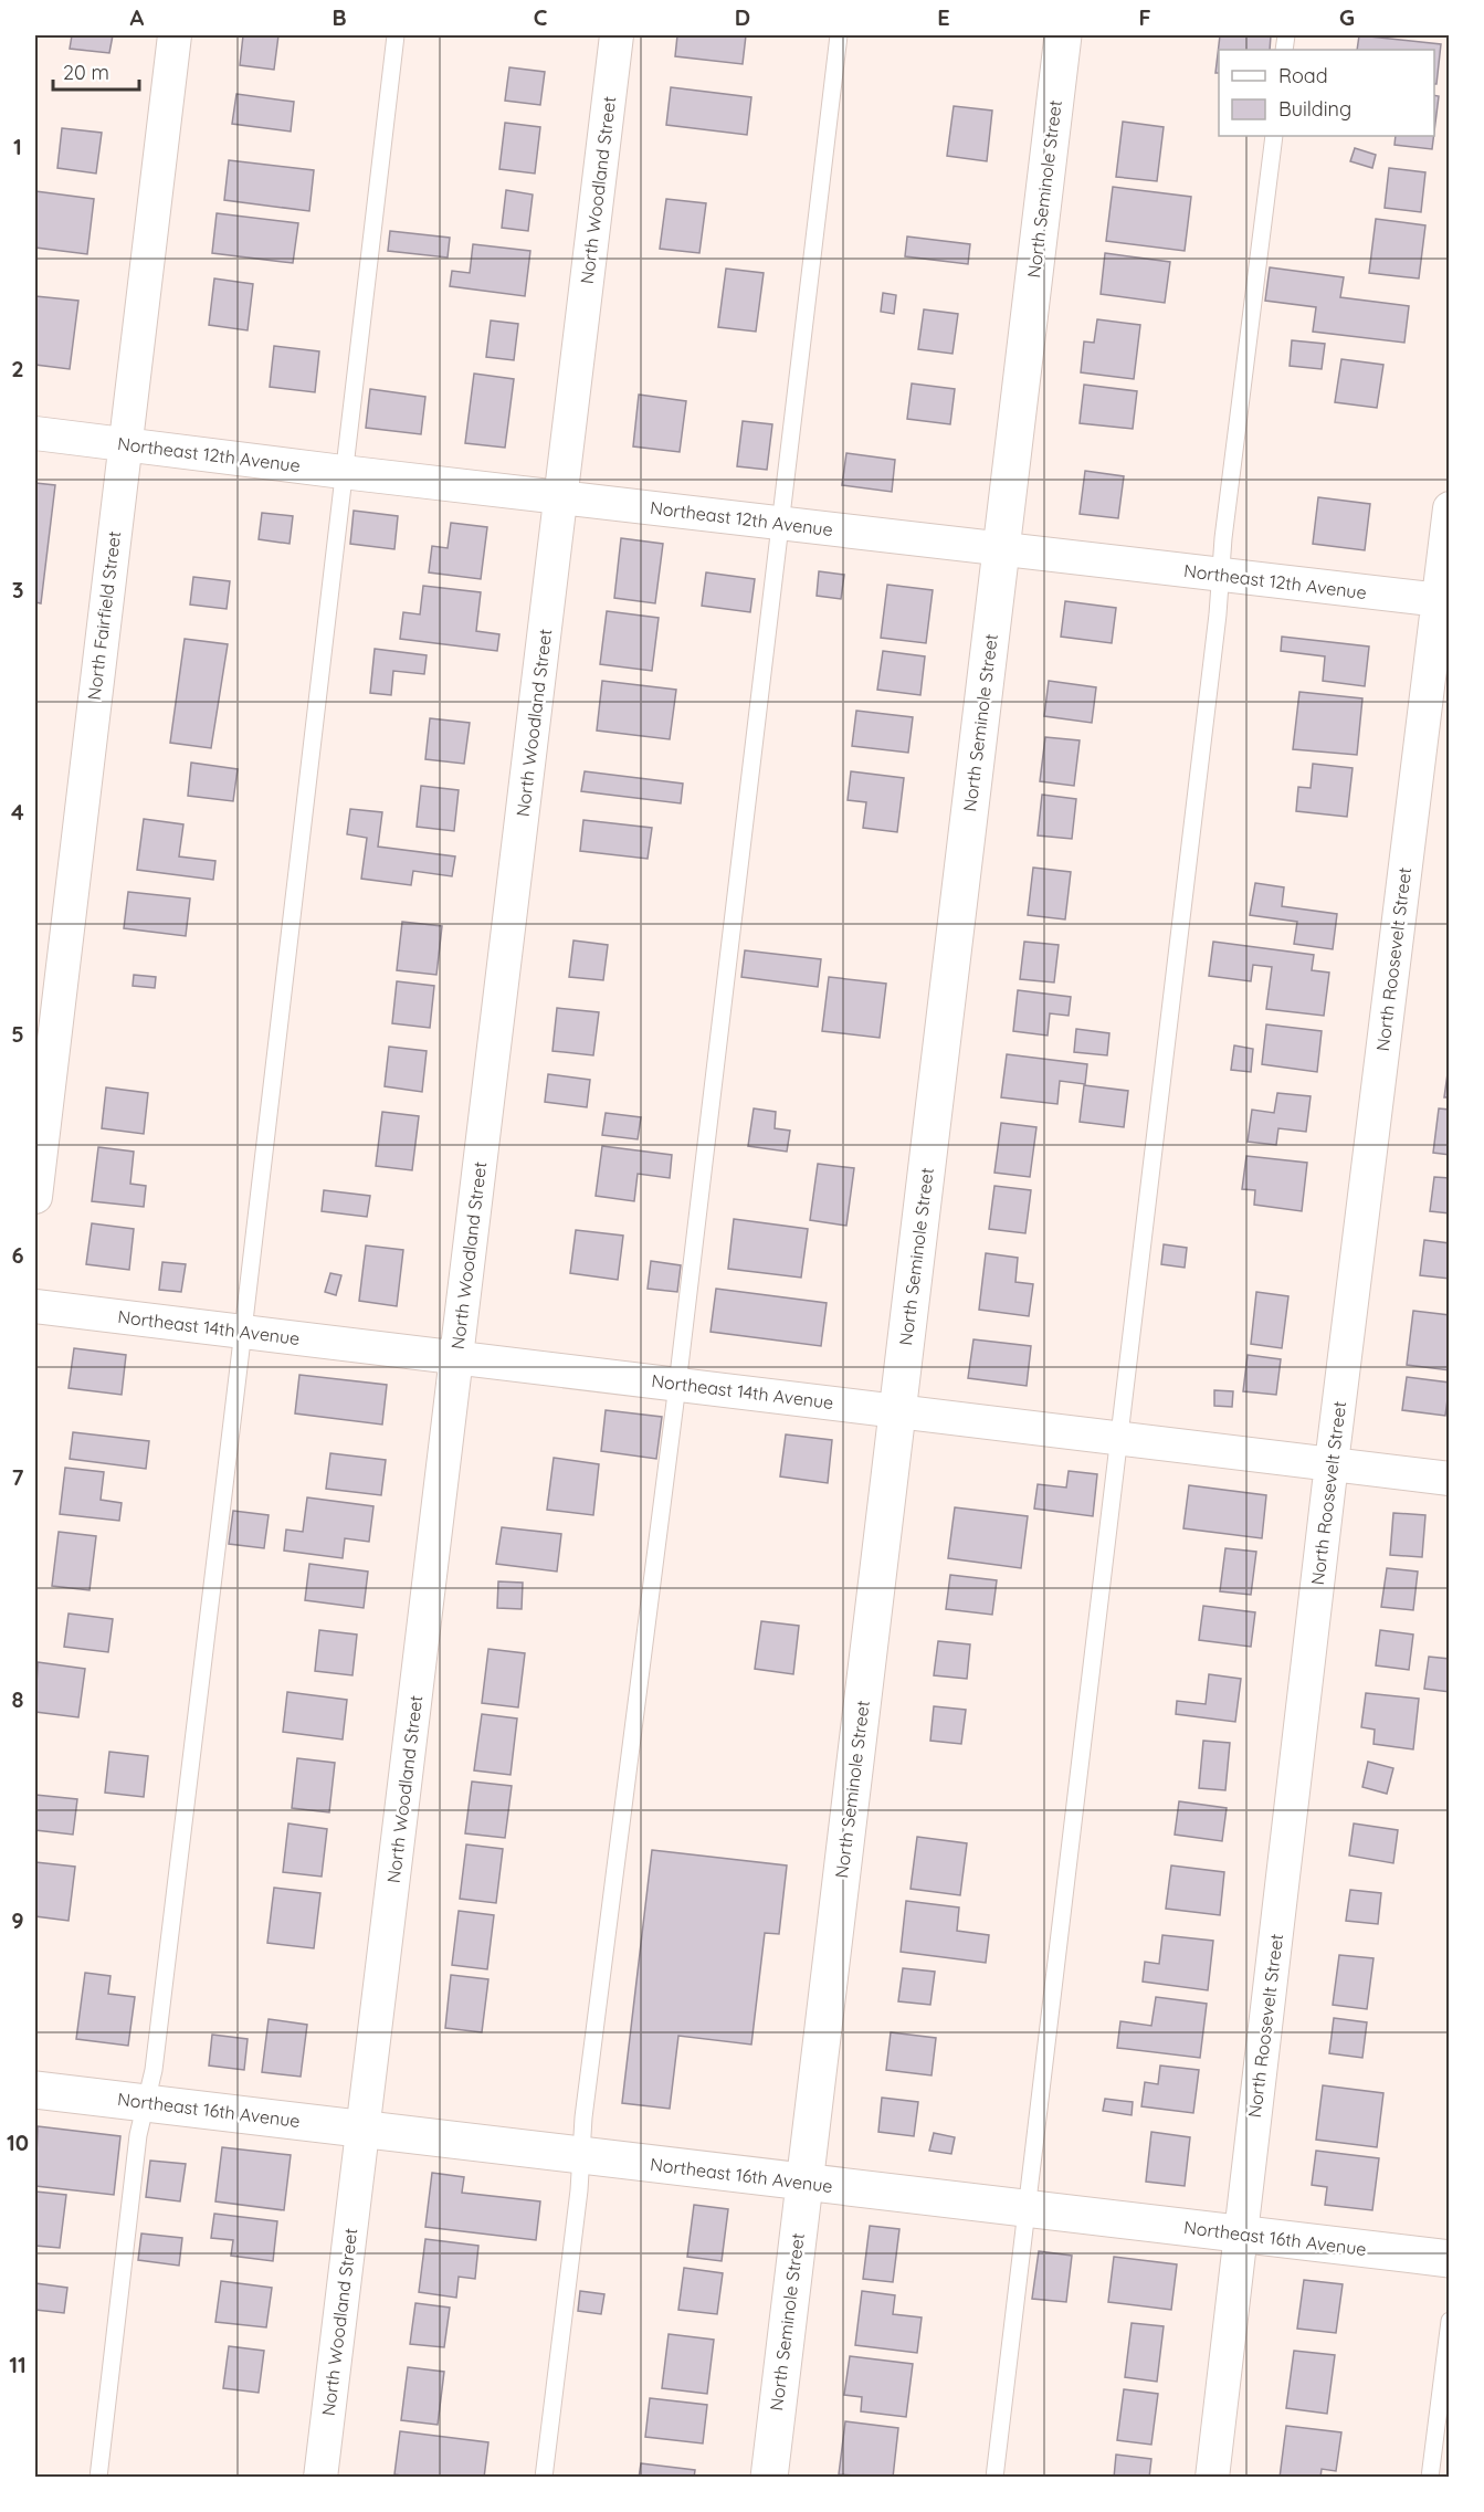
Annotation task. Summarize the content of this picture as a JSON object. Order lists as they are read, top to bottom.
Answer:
{
  "streets": {
    "street": [
      "North Seminole Street",
      "North Woodland Street",
      "Northeast 12th Avenue",
      "North Fairfield Street",
      "North Roosevelt Street",
      "Northeast 14th Avenue",
      "Northeast 16th Avenue"
    ]
  },
  "crossings": [
    ["North Seminole Street", "Northeast 12th Avenue"],
    ["North Seminole Street", "Northeast 14th Avenue"],
    ["North Seminole Street", "Northeast 16th Avenue"],
    ["North Woodland Street", "Northeast 12th Avenue"],
    ["North Woodland Street", "Northeast 14th Avenue"],
    ["North Woodland Street", "Northeast 16th Avenue"],
    ["Northeast 12th Avenue", "North Fairfield Street"],
    ["Northeast 12th Avenue", "North Roosevelt Street"],
    ["North Roosevelt Street", "Northeast 14th Avenue"],
    ["North Roosevelt Street", "Northeast 16th Avenue"]
  ],
  "legend": ["Road", "Building"],
  "scale_bar": "20 m",
  "grid": {
    "columns": [
      "A",
      "B",
      "C",
      "D",
      "E",
      "F",
      "G"
    ],
    "rows": [
      "1",
      "2",
      "3",
      "4",
      "5",
      "6",
      "7",
      "8",
      "9",
      "10",
      "11"
    ]
  }
}
